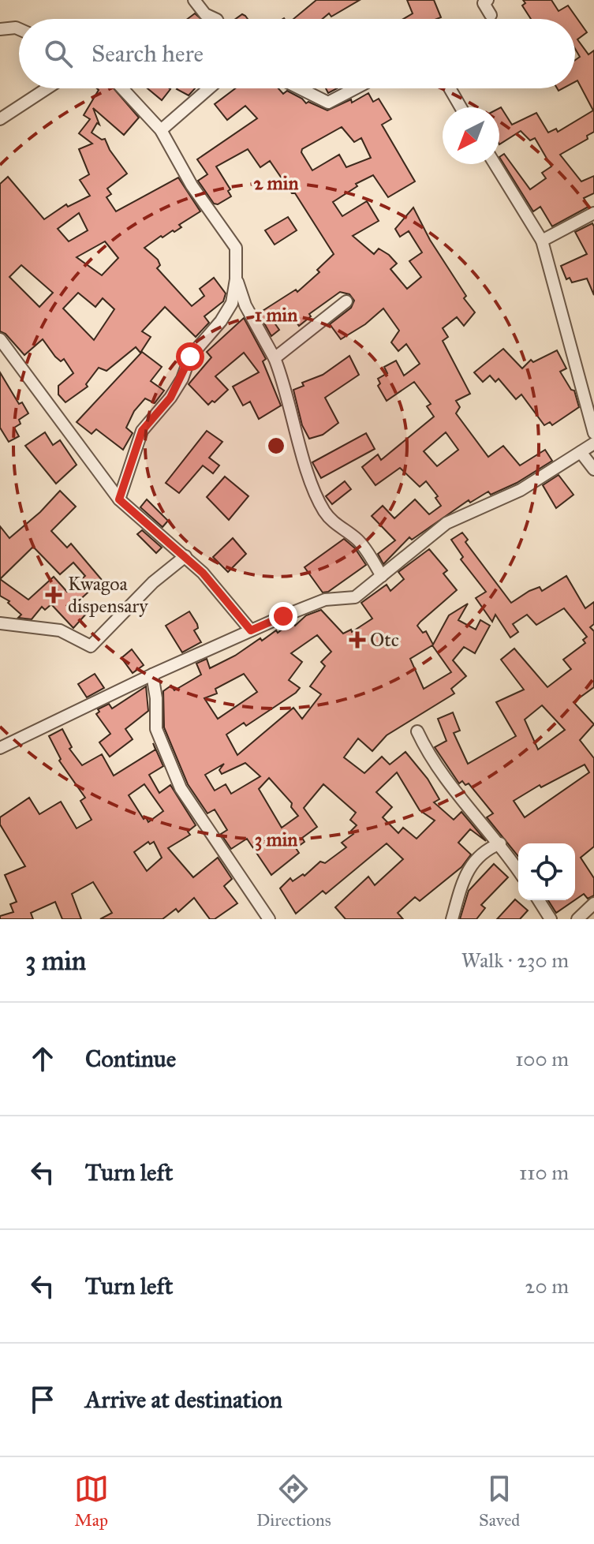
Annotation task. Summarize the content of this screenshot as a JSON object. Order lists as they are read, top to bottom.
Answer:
{
  "places": {
    "health": ["Kwagoa dispensary", "Otc"]
  },
  "north": "bottom left",
  "page": {
    "search": "Search here",
    "heading": ["3 min", "Walk · 230 m"],
    "list": [
      ["Continue", "100 m"],
      ["Turn left", "110 m"],
      ["Turn left", "20 m"],
      "Arrive at destination"
    ],
    "nav": ["Map", "Directions", "Saved"]
  },
  "rings": ["2 min", "1 min", "3 min"]
}
